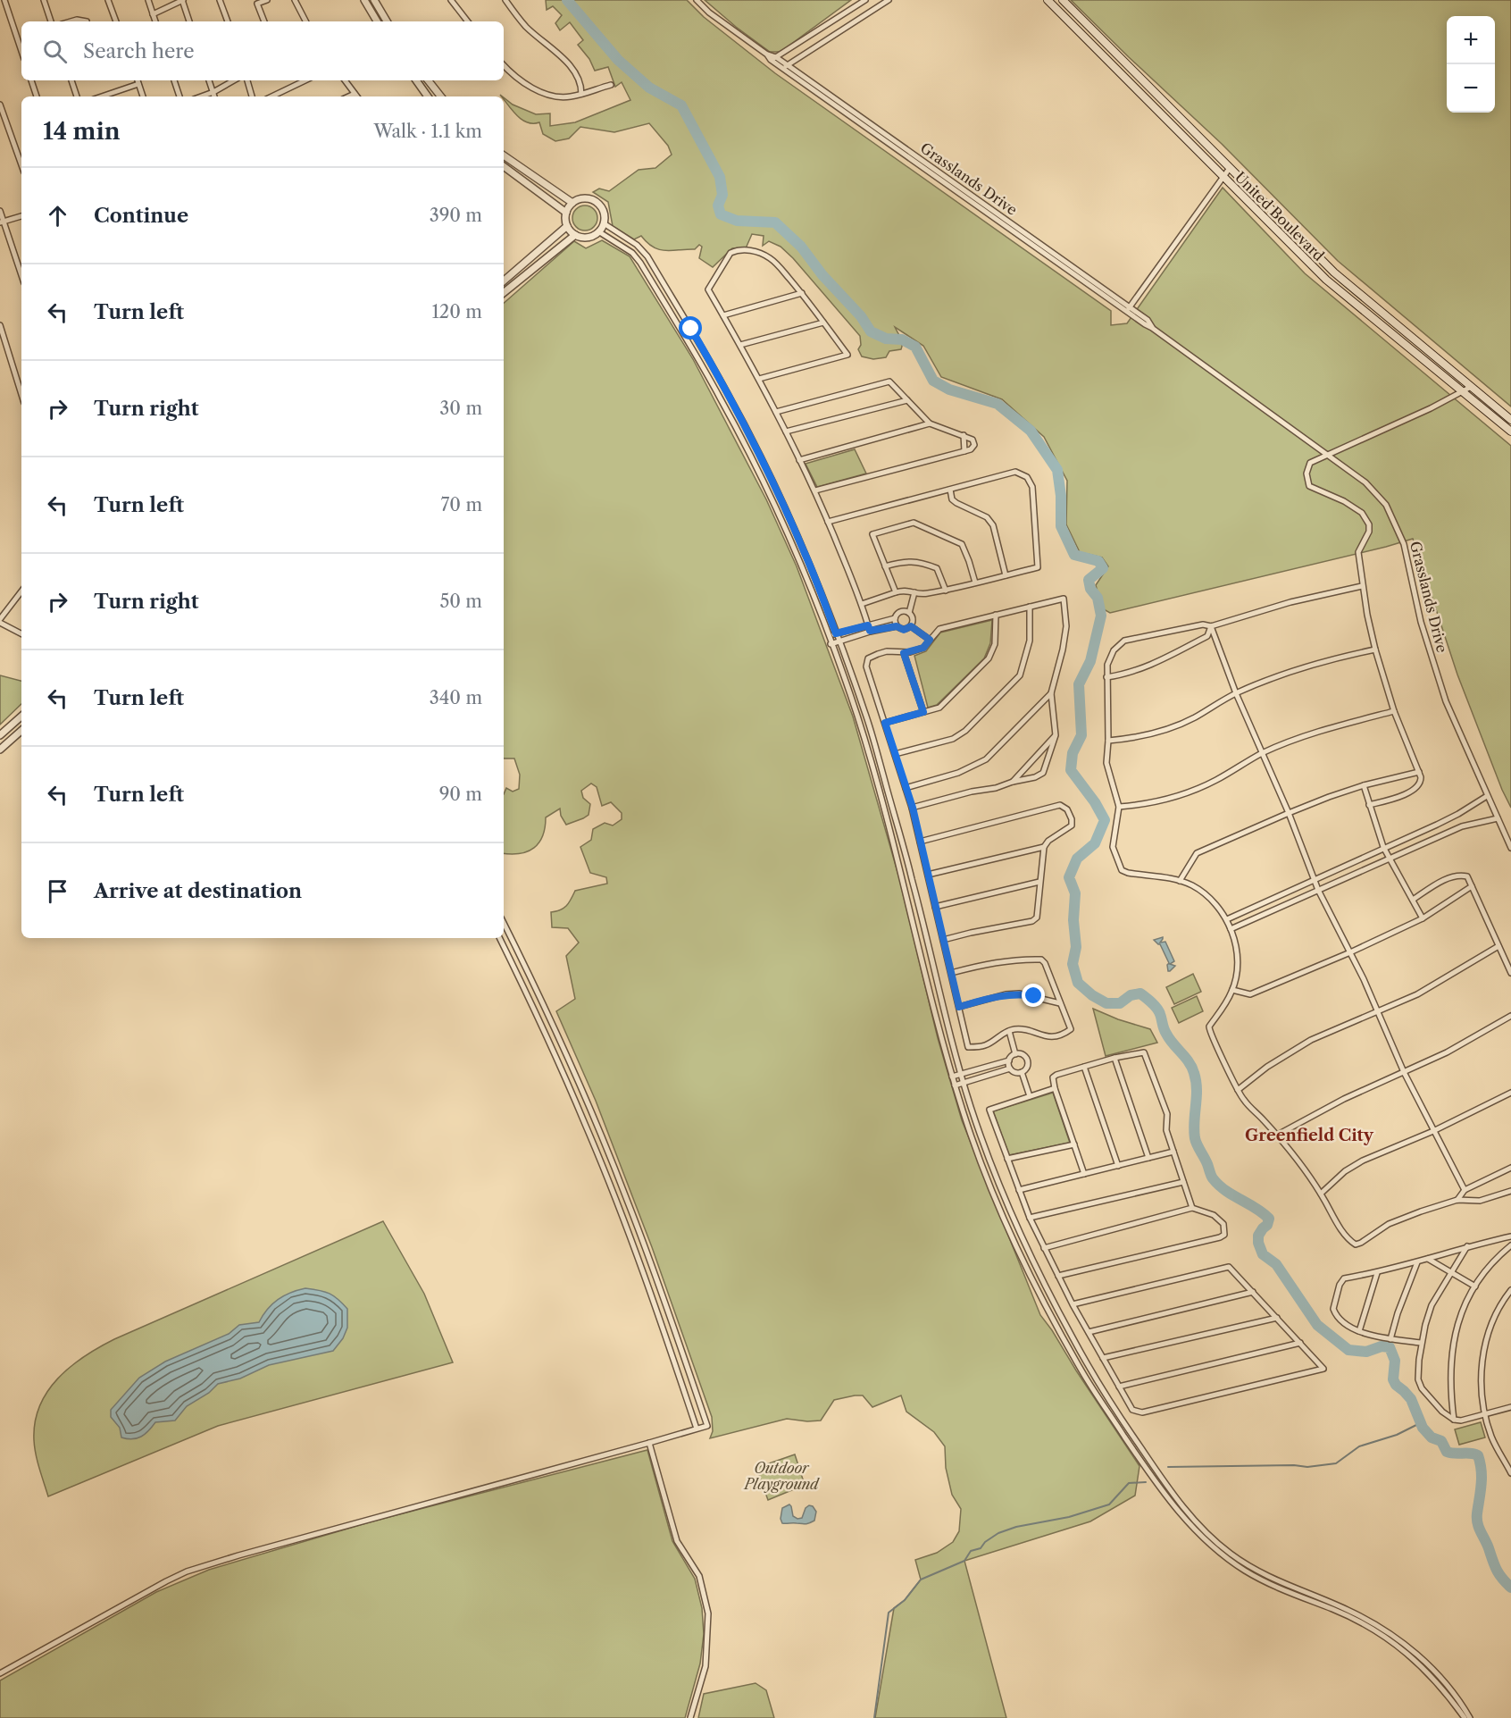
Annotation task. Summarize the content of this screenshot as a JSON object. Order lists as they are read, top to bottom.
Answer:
{
  "streets": {
    "main road": ["United Boulevard"],
    "street": ["Grasslands Drive"]
  },
  "districts": ["Greenfield City"],
  "parks": ["Outdoor Playground"],
  "page": {
    "map_buttons": ["+", "−"],
    "search": "Search here",
    "heading": ["14 min", "Walk · 1.1 km"],
    "list": [
      ["Continue", "390 m"],
      ["Turn left", "120 m"],
      ["Turn right", "30 m"],
      ["Turn left", "70 m"],
      ["Turn right", "50 m"],
      ["Turn left", "340 m"],
      ["Turn left", "90 m"],
      "Arrive at destination"
    ]
  }
}
